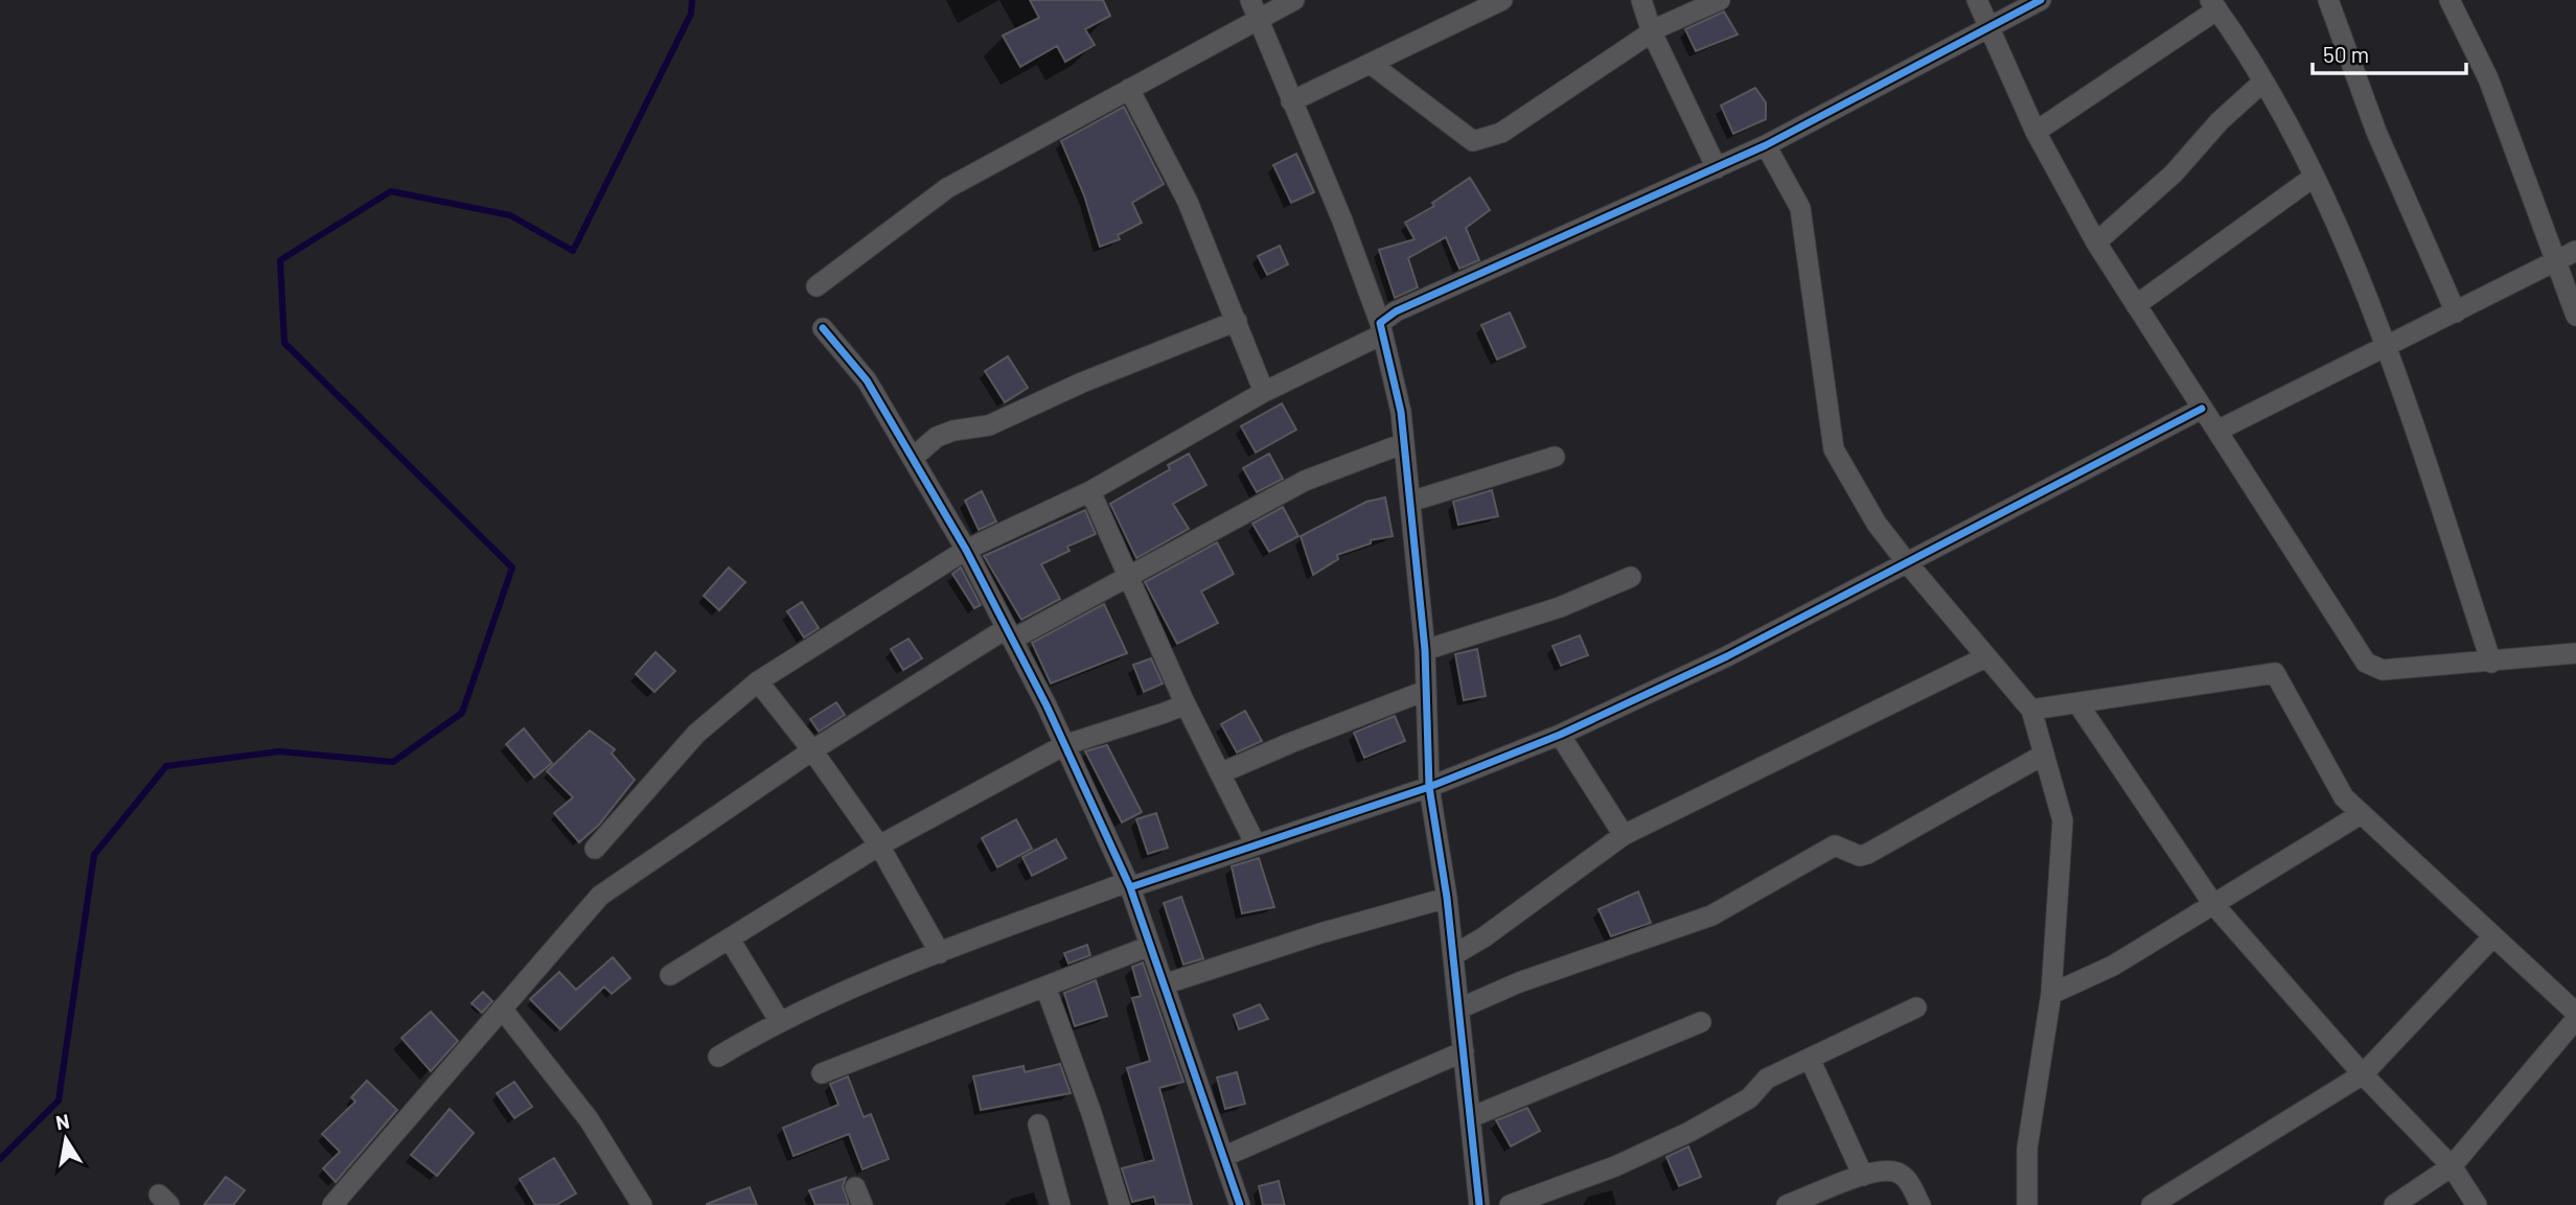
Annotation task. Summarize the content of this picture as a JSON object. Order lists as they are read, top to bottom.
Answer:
{
  "scale_bar": "50 m",
  "north": "top"
}
